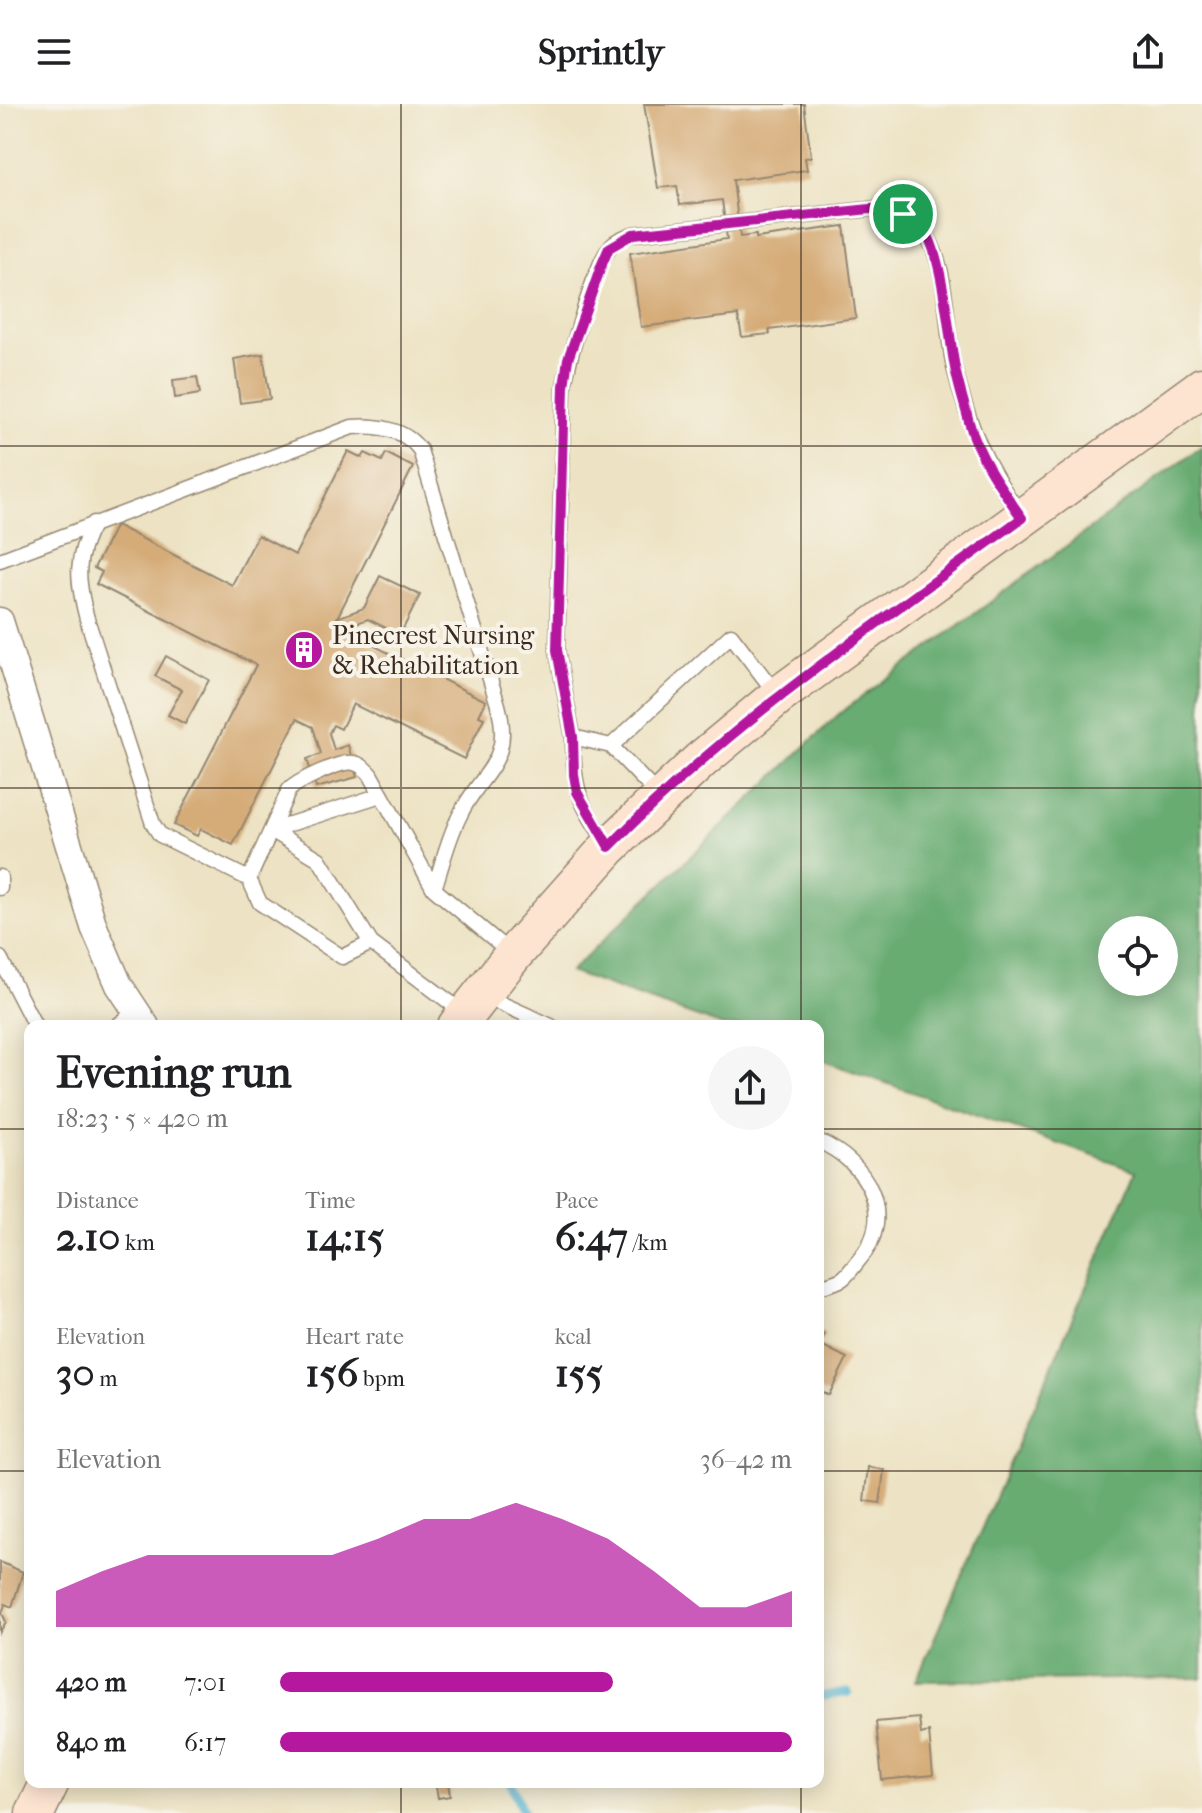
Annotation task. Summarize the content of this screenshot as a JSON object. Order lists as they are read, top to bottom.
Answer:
{
  "places": {
    "building": ["Pinecrest Nursing & Rehabilitation"]
  },
  "page": {
    "header": "Sprintly",
    "heading": ["Evening run", "18:23 · 5 × 420 m"],
    "stats": [
      ["Distance", "2.10 km"],
      ["Time", "14:15"],
      ["Pace", "6:47 /km"],
      ["Elevation", "30 m"],
      ["Heart rate", "156 bpm"],
      ["kcal", "155"]
    ],
    "chart": ["Elevation", "36–42 m"],
    "list": [
      {
        "name": "420 m",
        "note": "7:01"
      },
      {
        "name": "840 m",
        "note": "6:17"
      }
    ]
  }
}
